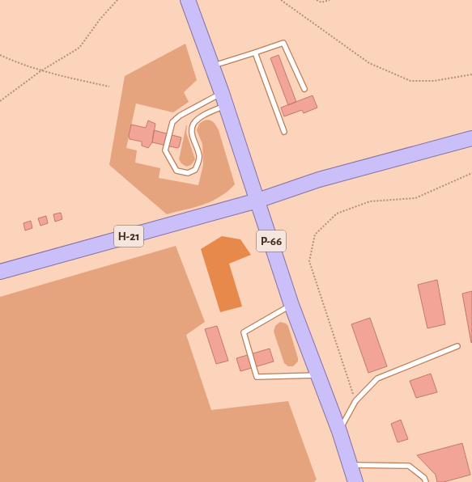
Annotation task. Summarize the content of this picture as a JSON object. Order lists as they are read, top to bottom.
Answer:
{
  "streets": {
    "main road": ["Н-21", "Р-66"]
  },
  "crossings": [
    ["Н-21", "Р-66"]
  ]
}
